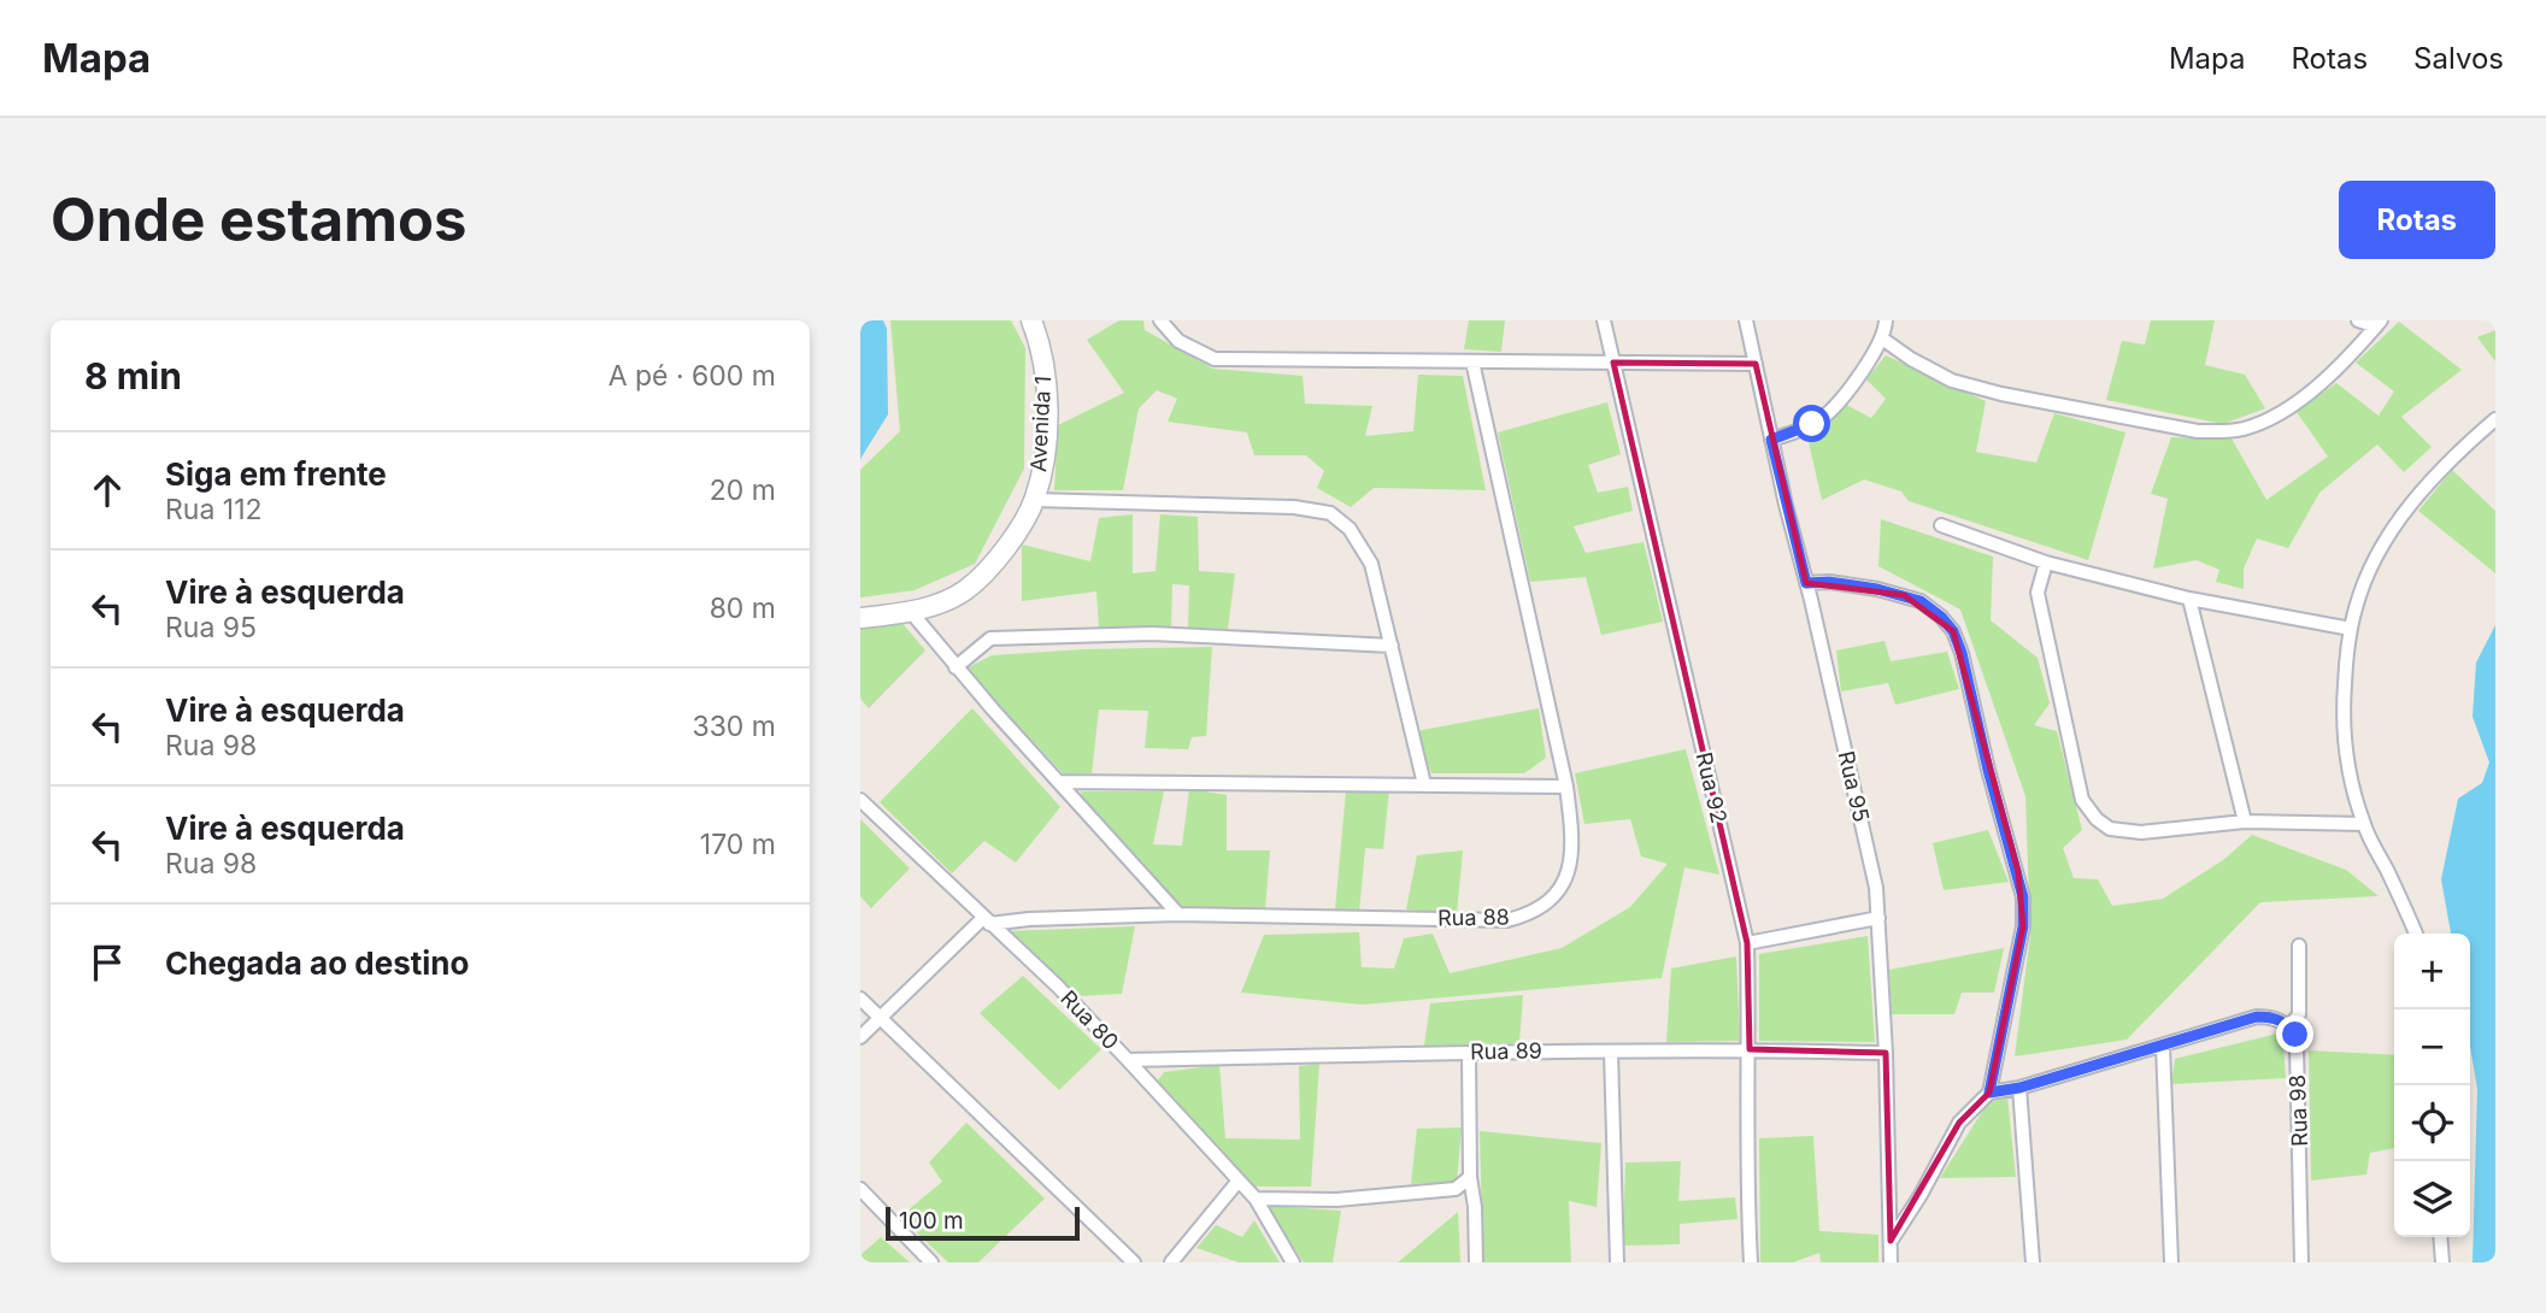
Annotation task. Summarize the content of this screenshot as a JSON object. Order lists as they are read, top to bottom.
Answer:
{
  "streets": {
    "main road": ["Avenida 1"],
    "street": [
      "Rua 95",
      "Rua 92",
      "Rua 88",
      "Rua 80",
      "Rua 89",
      "Rua 98"
    ]
  },
  "crossings": [
    ["Rua 95", "Rua 89"],
    ["Rua 92", "Rua 89"],
    ["Rua 88", "Rua 80"],
    ["Rua 80", "Rua 89"]
  ],
  "scale_bar": "100 m",
  "page": {
    "header": "Mapa",
    "nav": ["Mapa", "Rotas", "Salvos"],
    "buttons": "Rotas",
    "title": "Onde estamos",
    "heading": ["8 min", "A pé · 600 m"],
    "list": [
      ["Siga em frente", "Rua 112", "20 m"],
      ["Vire à esquerda", "Rua 95", "80 m"],
      ["Vire à esquerda", "Rua 98", "330 m"],
      ["Vire à esquerda", "Rua 98", "170 m"],
      "Chegada ao destino"
    ],
    "map_buttons": ["+", "−"],
    "scale": "100 m"
  }
}
